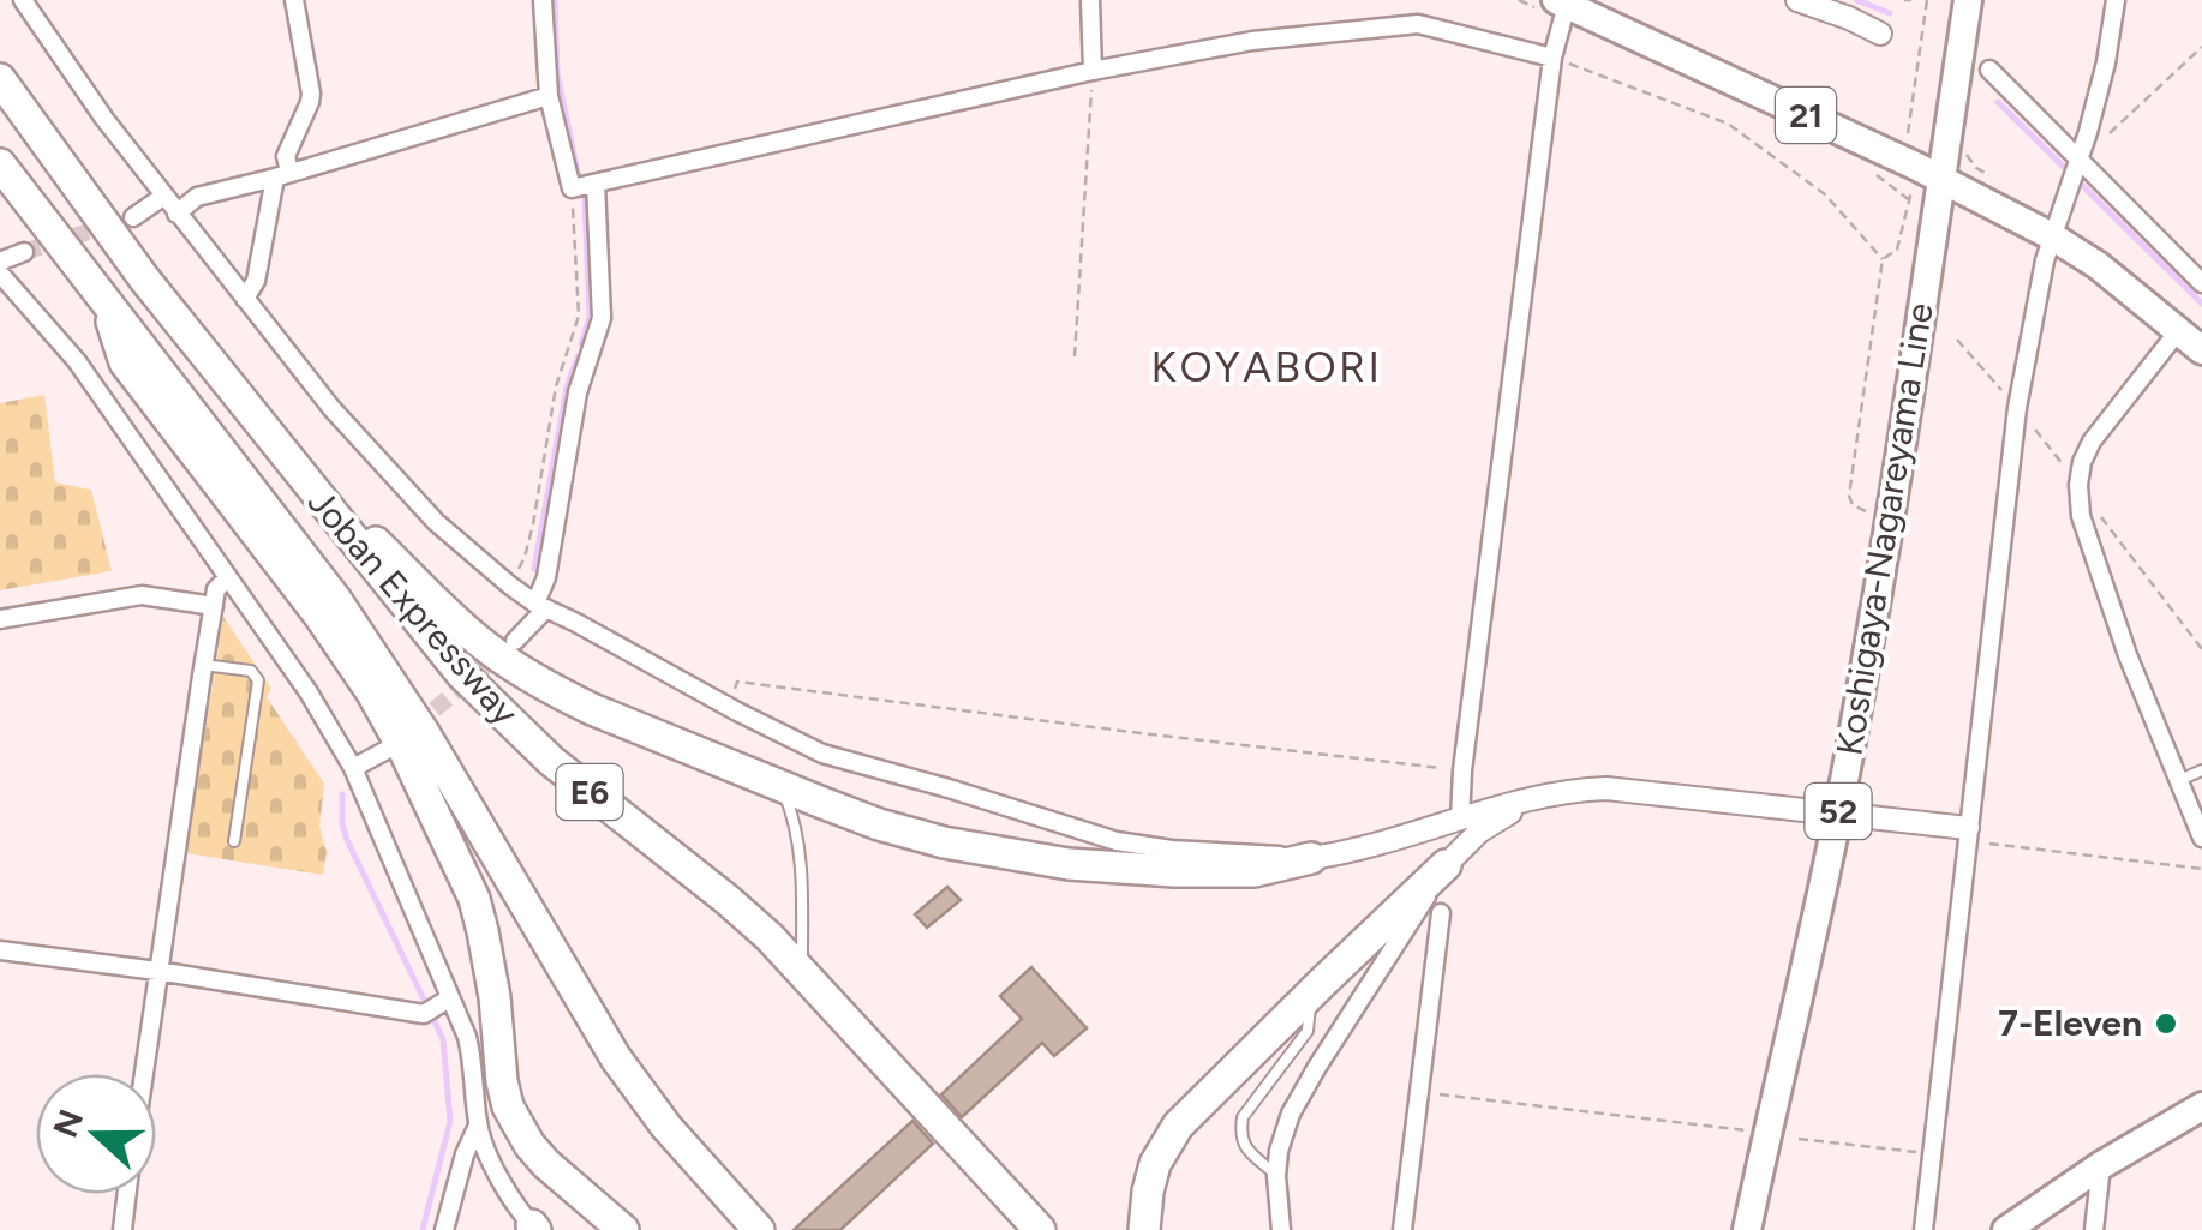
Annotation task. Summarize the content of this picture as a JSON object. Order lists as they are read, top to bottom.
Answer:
{
  "streets": {
    "highway": ["Joban Expressway", "E6"],
    "main road": ["21", "Koshigaya-Nagareyama Line", "52"]
  },
  "crossings": [
    ["21", "Koshigaya-Nagareyama Line"],
    ["21", "52"],
    ["Koshigaya-Nagareyama Line", "52"]
  ],
  "districts": ["KOYABORI"],
  "places": ["7-Eleven"],
  "north": "left"
}
